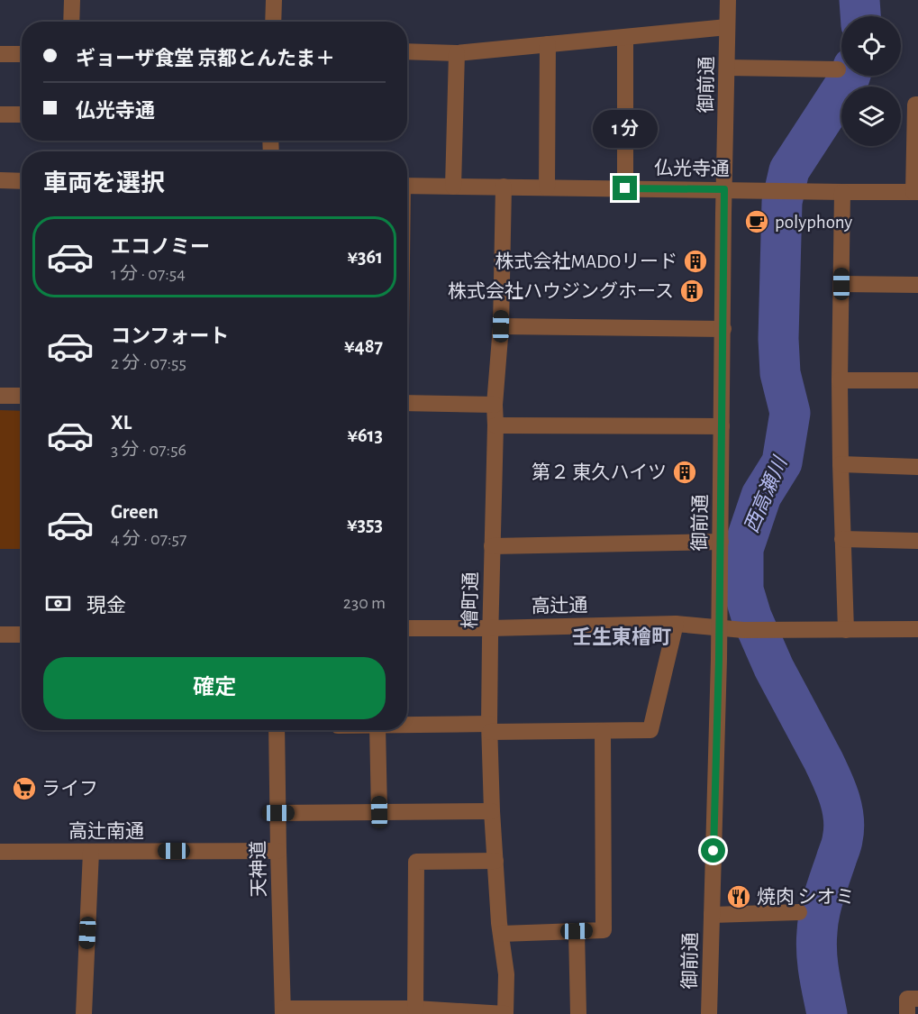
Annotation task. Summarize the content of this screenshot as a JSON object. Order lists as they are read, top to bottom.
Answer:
{
  "streets": {
    "street": [
      "御前通",
      "仏光寺通",
      "檜町通",
      "高辻通",
      "高辻南通",
      "天神道"
    ]
  },
  "crossings": [
    ["御前通", "仏光寺通"],
    ["御前通", "高辻通"],
    ["仏光寺通", "檜町通"],
    ["檜町通", "高辻通"],
    ["高辻南通", "天神道"]
  ],
  "districts": ["壬生東檜町"],
  "water": ["西高瀬川"],
  "places": {
    "cafe": ["polyphony"],
    "building": ["株式会社MADOリード", "株式会社ハウジングホース", "第２ 東久ハイツ"],
    "supermarket": ["ライフ"],
    "restaurant": ["焼肉 シオミ"]
  },
  "page": {
    "banner": ["ギョーザ食堂 京都とんたま＋", "仏光寺通"],
    "bubble": "1 分",
    "heading": "車両を選択",
    "list": [
      {
        "name": "エコノミー",
        "note": "1 分 · 07:54",
        "value": "¥361"
      },
      {
        "name": "コンフォート",
        "note": "2 分 · 07:55",
        "value": "¥487"
      },
      {
        "name": "XL",
        "note": "3 分 · 07:56",
        "value": "¥613"
      },
      {
        "name": "Green",
        "note": "4 分 · 07:57",
        "value": "¥353"
      }
    ],
    "pay": ["現金", "230 m"],
    "buttons": "確定"
  }
}
